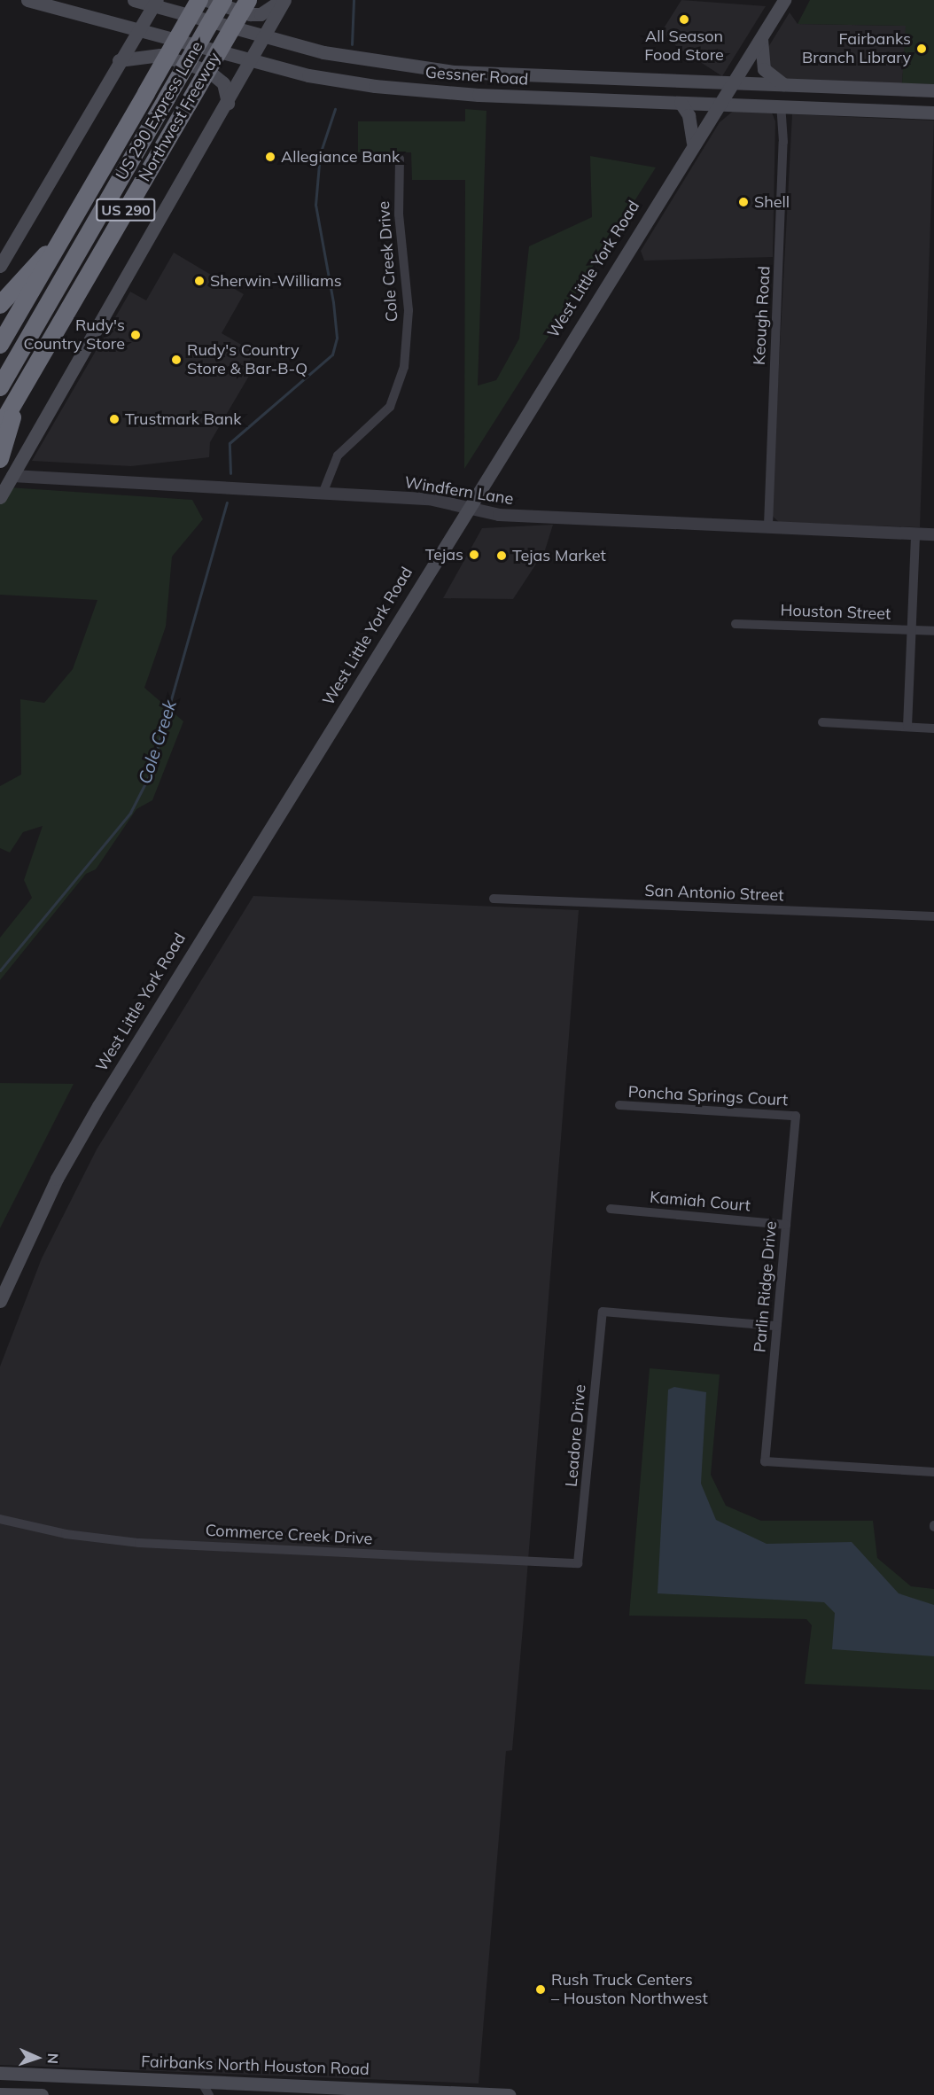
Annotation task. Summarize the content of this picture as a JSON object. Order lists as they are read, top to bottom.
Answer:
{
  "streets": {
    "highway": ["US 290 Express Lane", "Northwest Freeway", "US 290"],
    "main road": ["Gessner Road", "West Little York Road", "Fairbanks North Houston Road"],
    "street": [
      "Cole Creek Drive",
      "Keough Road",
      "Windfern Lane",
      "Houston Street",
      "San Antonio Street",
      "Poncha Springs Court",
      "Kamiah Court",
      "Parlin Ridge Drive",
      "Leadore Drive",
      "Commerce Creek Drive"
    ]
  },
  "crossings": [
    ["Gessner Road", "West Little York Road"],
    ["Gessner Road", "Keough Road"],
    ["Cole Creek Drive", "Windfern Lane"],
    ["West Little York Road", "Windfern Lane"],
    ["Keough Road", "Windfern Lane"],
    ["Poncha Springs Court", "Parlin Ridge Drive"],
    ["Kamiah Court", "Parlin Ridge Drive"],
    ["Parlin Ridge Drive", "Leadore Drive"],
    ["Leadore Drive", "Commerce Creek Drive"]
  ],
  "water": ["Cole Creek"],
  "places": [
    "All Season Food Store",
    "Fairbanks Branch Library",
    "Allegiance Bank",
    "Shell",
    "Sherwin-Williams",
    "Rudy's Country Store",
    "Rudy's Country Store & Bar-B-Q",
    "Trustmark Bank",
    "Tejas",
    "Tejas Market",
    "Rush Truck Centers – Houston Northwest"
  ],
  "north": "right"
}
